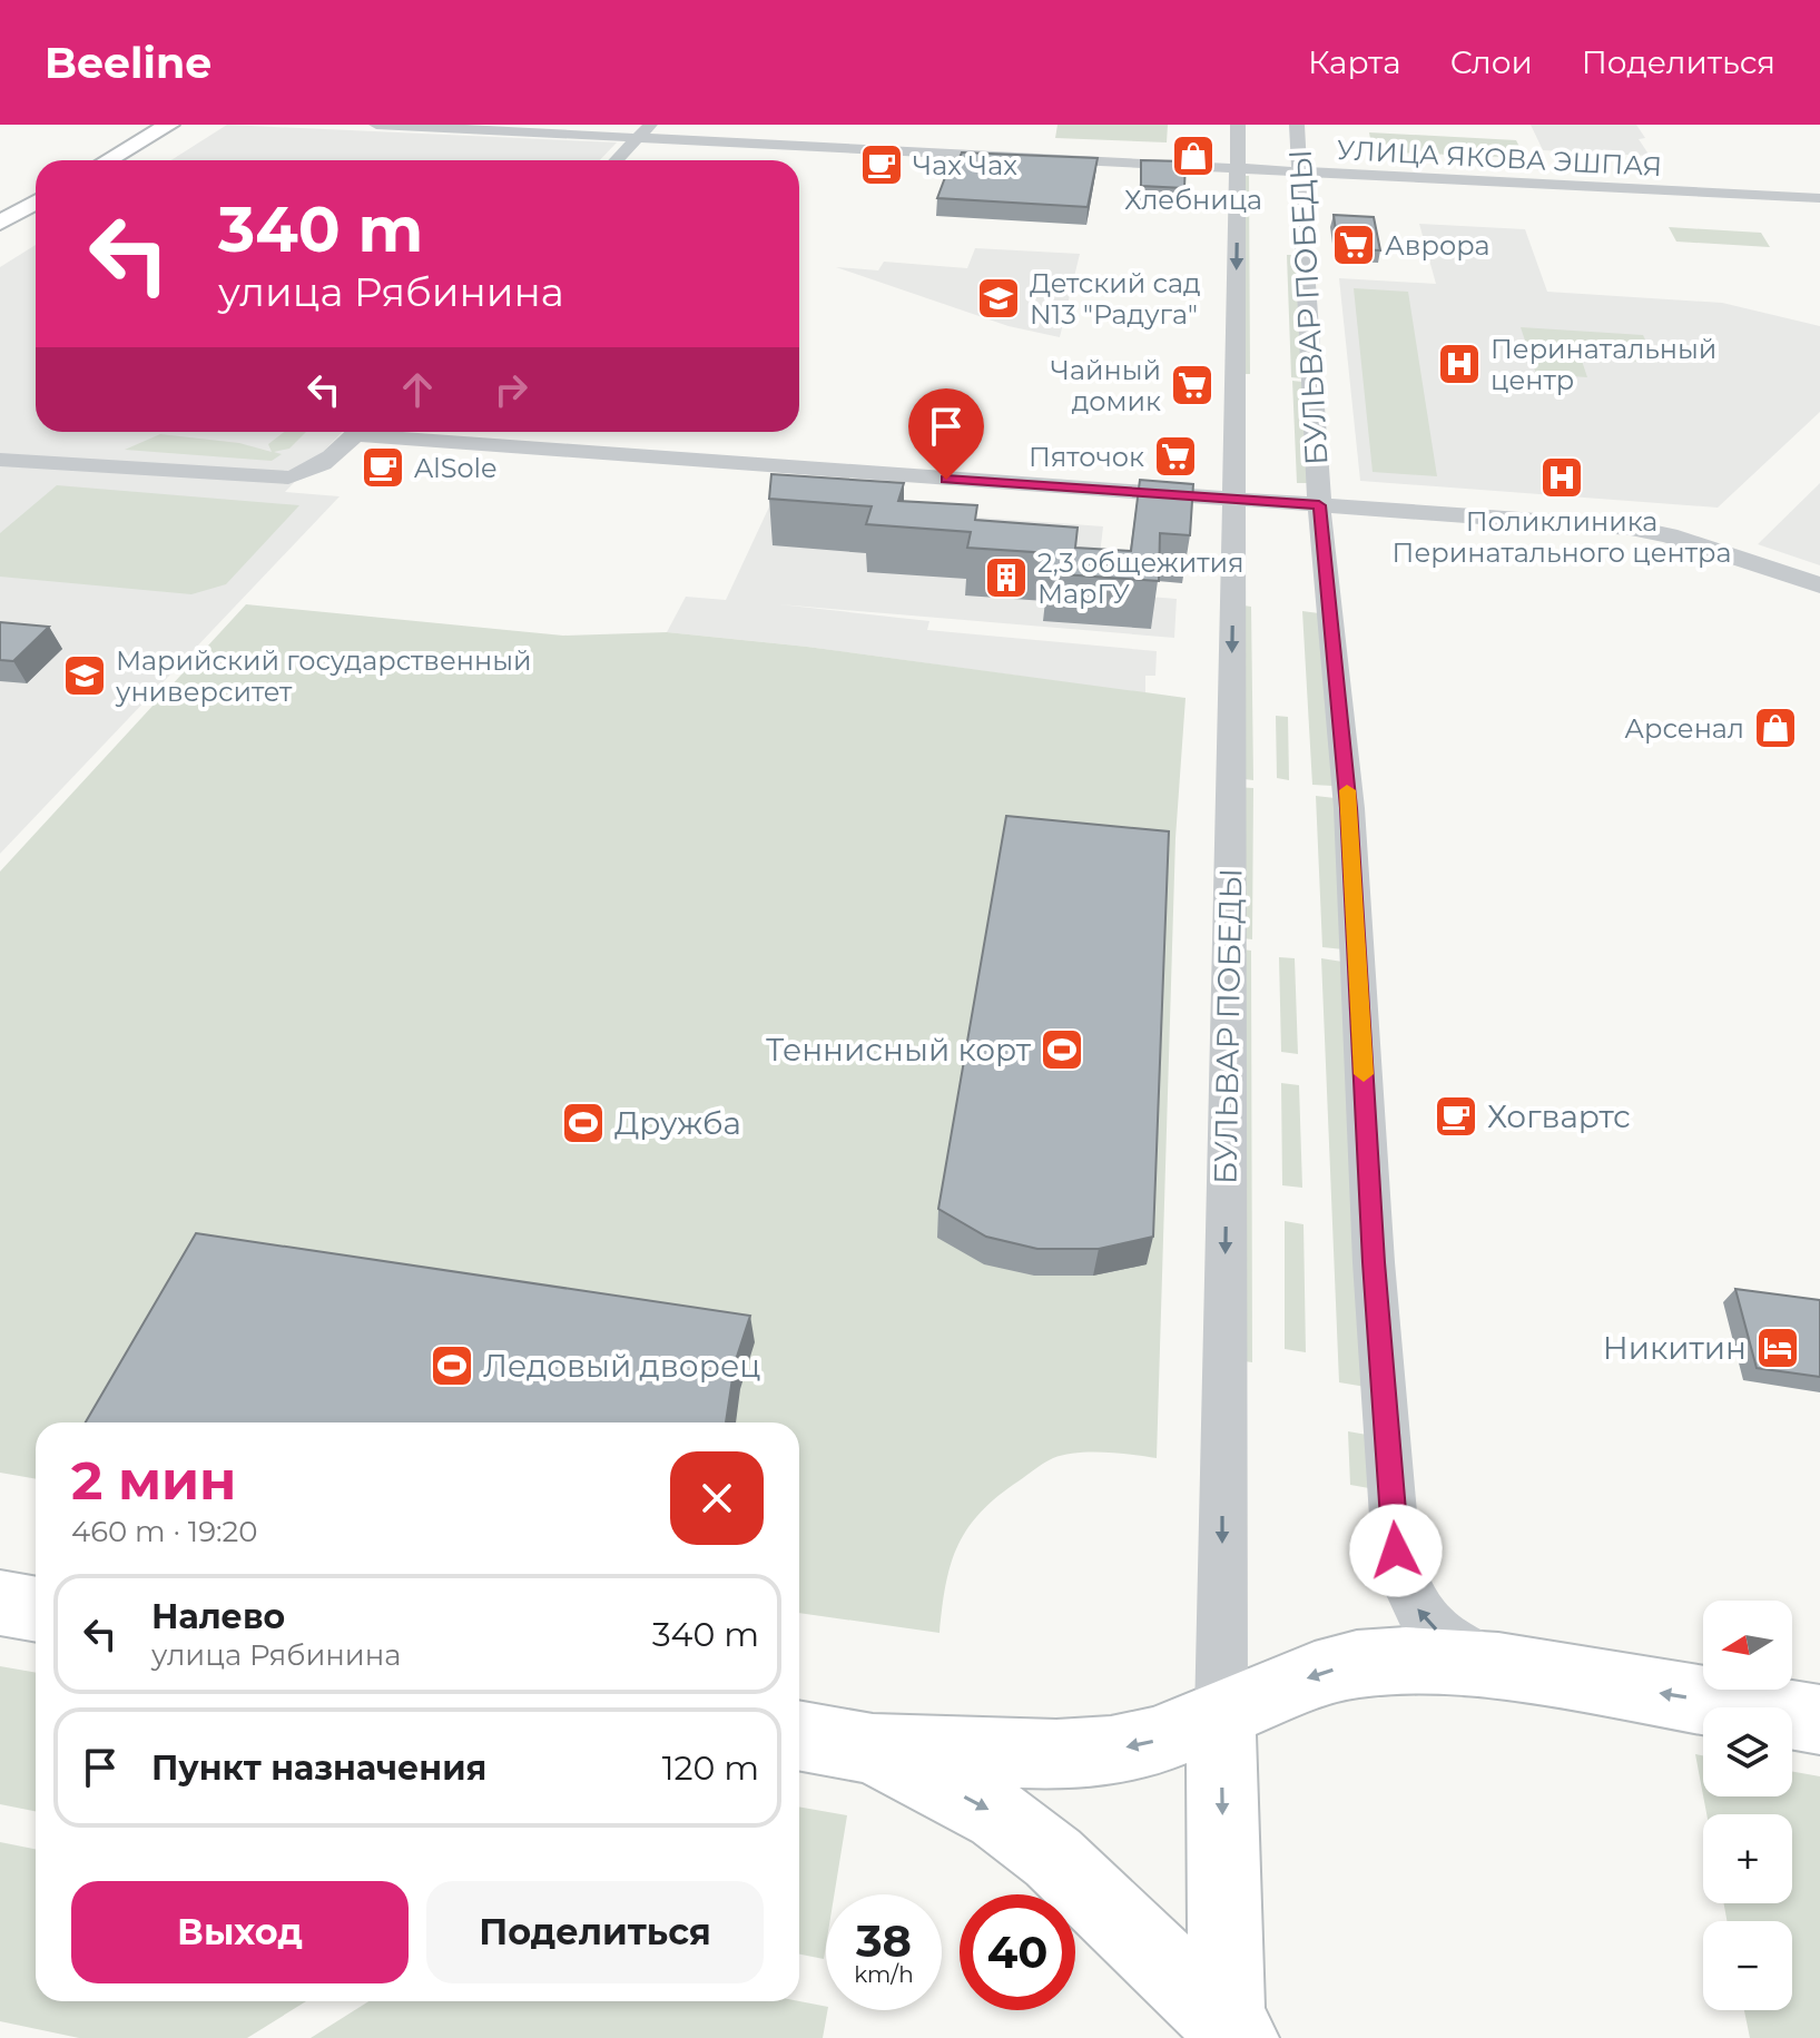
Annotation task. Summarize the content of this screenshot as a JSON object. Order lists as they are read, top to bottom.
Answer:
{
  "streets": {
    "street": ["УЛИЦА ЯКОВА ЭШПАЯ", "БУЛЬВАР ПОБЕДЫ"]
  },
  "crossings": [
    ["УЛИЦА ЯКОВА ЭШПАЯ", "БУЛЬВАР ПОБЕДЫ"]
  ],
  "places": {
    "shop": ["Хлебница", "Арсенал"],
    "cafe": ["Чах Чах", "AlSole", "Хогвартс"],
    "supermarket": ["Аврора", "Чайный домик", "Пяточок"],
    "school or university": ["Детский сад N13 \"Радуга\"", "Марийский государственный университет"],
    "hospital": ["Перинатальный центр", "Поликлиника Перинатального центра"],
    "building": ["2,3 общежития МарГУ"],
    "sports": ["Теннисный корт", "Дружба", "Ледовый дворец"],
    "hotel": ["Никитин"]
  },
  "north": "left",
  "page": {
    "header": "Beeline",
    "nav": ["Карта", "Слои", "Поделиться"],
    "turn": ["340 m", "улица Рябинина"],
    "heading": ["2 мин", "460 m · 19:20"],
    "list": [
      {
        "name": "Налево",
        "note": "улица Рябинина",
        "value": "340 m"
      },
      {
        "name": "Пункт назначения",
        "value": "120 m"
      }
    ],
    "map_buttons": ["+", "−"],
    "buttons": ["Выход", "Поделиться"],
    "speed": "38 km/h",
    "limit": "40"
  }
}
